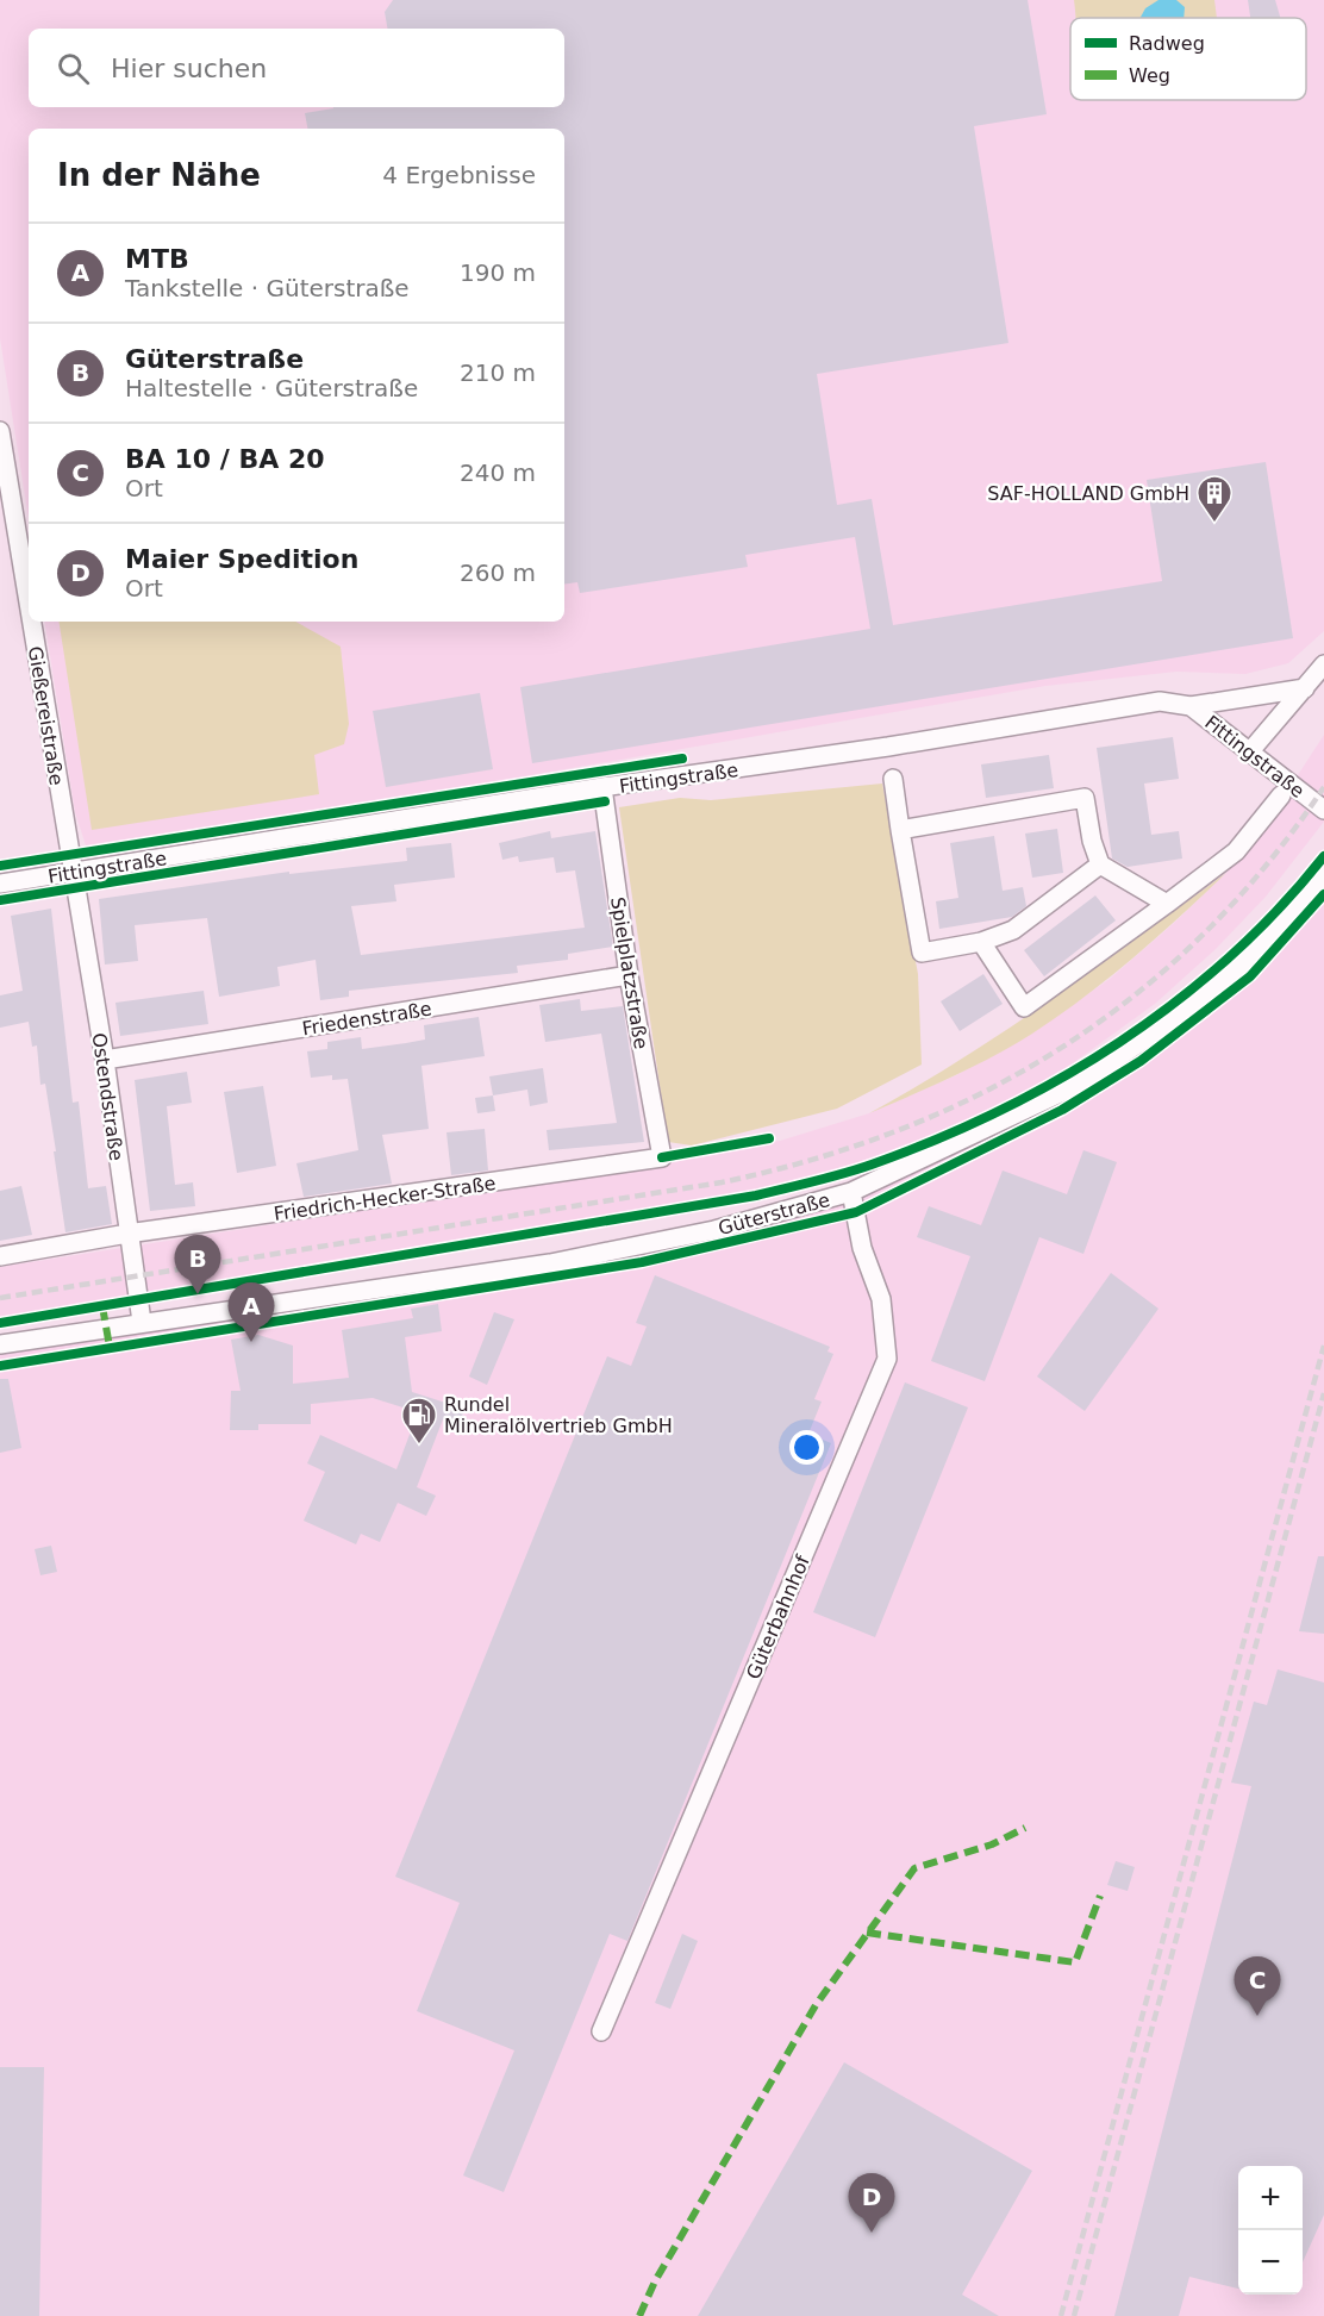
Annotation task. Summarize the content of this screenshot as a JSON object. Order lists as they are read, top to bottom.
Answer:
{
  "streets": {
    "street": [
      "Gießereistraße",
      "Fittingstraße",
      "Spielplatzstraße",
      "Friedenstraße",
      "Ostendstraße",
      "Friedrich-Hecker-Straße",
      "Güterstraße",
      "Güterbahnhof"
    ]
  },
  "crossings": [
    ["Gießereistraße", "Fittingstraße"],
    ["Gießereistraße", "Ostendstraße"],
    ["Fittingstraße", "Spielplatzstraße"],
    ["Fittingstraße", "Ostendstraße"],
    ["Spielplatzstraße", "Friedenstraße"],
    ["Spielplatzstraße", "Friedrich-Hecker-Straße"],
    ["Friedenstraße", "Ostendstraße"],
    ["Ostendstraße", "Friedrich-Hecker-Straße"],
    ["Ostendstraße", "Güterstraße"],
    ["Güterstraße", "Güterbahnhof"]
  ],
  "places": {
    "building": ["SAF-HOLLAND GmbH"],
    "fuel station": ["Rundel Mineralölvertrieb GmbH"]
  },
  "legend": ["Radweg", "Weg"],
  "page": {
    "search": "Hier suchen",
    "heading": ["In der Nähe", "4 Ergebnisse"],
    "list": [
      {
        "mark": "A",
        "name": "MTB",
        "note": "Tankstelle · Güterstraße",
        "value": "190 m"
      },
      {
        "mark": "B",
        "name": "Güterstraße",
        "note": "Haltestelle · Güterstraße",
        "value": "210 m"
      },
      {
        "mark": "C",
        "name": "BA 10 / BA 20",
        "note": "Ort",
        "value": "240 m"
      },
      {
        "mark": "D",
        "name": "Maier Spedition",
        "note": "Ort",
        "value": "260 m"
      }
    ],
    "pins": [
      "B",
      "A",
      "C",
      "D"
    ],
    "map_buttons": ["+", "−"]
  }
}
